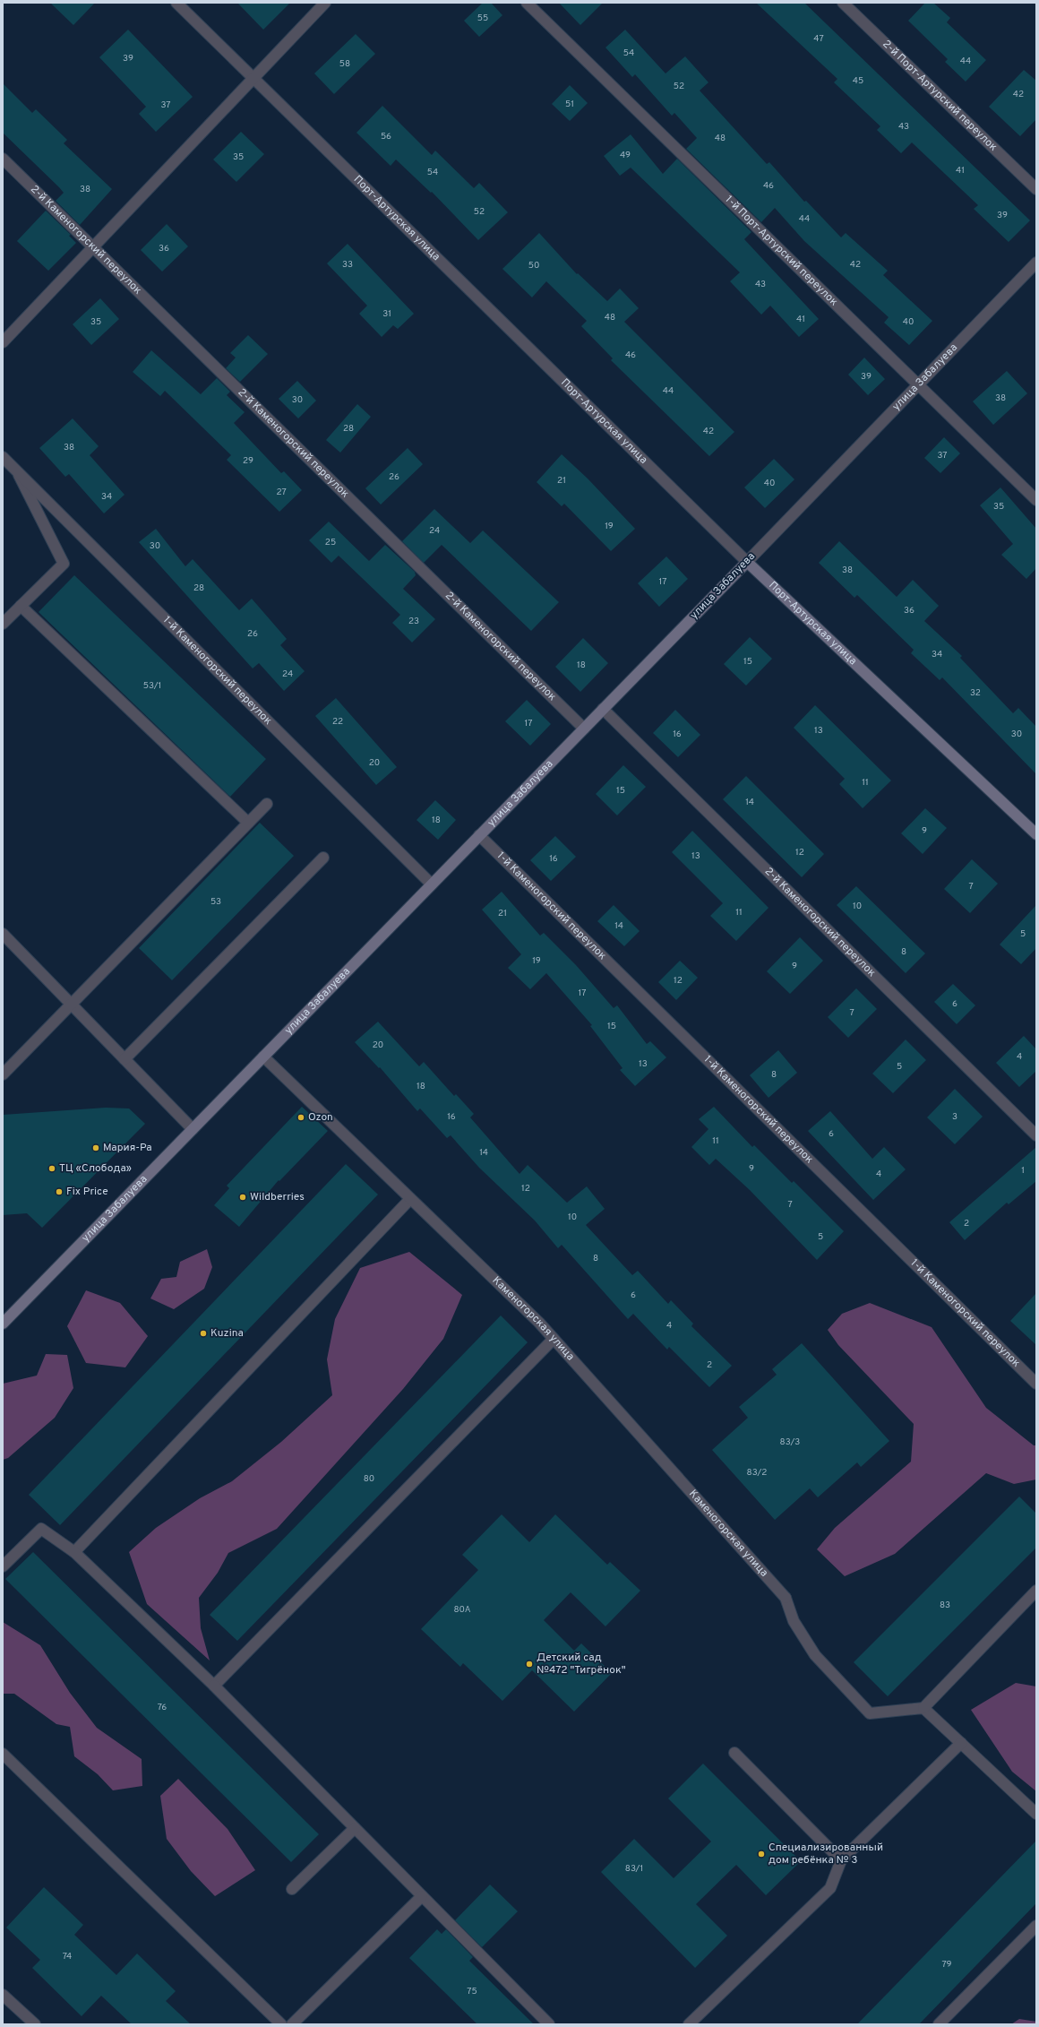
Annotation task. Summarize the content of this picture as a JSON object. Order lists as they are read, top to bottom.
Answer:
{
  "streets": {
    "street": [
      "2-й Порт-Артурский переулок",
      "Порт-Артурская улица",
      "2-й Каменогорский переулок",
      "1-й Порт-Артурский переулок",
      "улица Забалуева",
      "1-й Каменогорский переулок",
      "Каменогорская улица"
    ]
  },
  "crossings": [
    ["Порт-Артурская улица", "улица Забалуева"],
    ["2-й Каменогорский переулок", "улица Забалуева"],
    ["1-й Порт-Артурский переулок", "улица Забалуева"],
    ["улица Забалуева", "1-й Каменогорский переулок"],
    ["улица Забалуева", "Каменогорская улица"]
  ],
  "places": [
    "Ozon",
    "Мария-Ра",
    "ТЦ «Слобода»",
    "Fix Price",
    "Wildberries",
    "Kuzina",
    "Детский сад №472 \"Тигрёнок\"",
    "Специализированный дом ребёнка № 3"
  ],
  "house_numbers": [
    "55",
    "47",
    "54",
    "39",
    "44",
    "58",
    "45",
    "52",
    "42",
    "51",
    "37",
    "43",
    "56",
    "48",
    "49",
    "35",
    "41",
    "54",
    "46",
    "38",
    "52",
    "39",
    "44",
    "36",
    "33",
    "42",
    "50",
    "43",
    "31",
    "48",
    "41",
    "35",
    "40",
    "46",
    "39",
    "44",
    "38",
    "30",
    "28",
    "42",
    "38",
    "37",
    "29",
    "26",
    "21",
    "40",
    "27",
    "34",
    "35",
    "19",
    "24",
    "25",
    "30",
    "38",
    "17",
    "28",
    "36",
    "23",
    "26",
    "34",
    "15",
    "18",
    "24",
    "53/1",
    "32",
    "22",
    "17",
    "13",
    "16",
    "30",
    "20",
    "11",
    "15",
    "14",
    "18",
    "9",
    "12",
    "13",
    "16",
    "7",
    "53",
    "10",
    "11",
    "21",
    "14",
    "5",
    "8",
    "19",
    "9",
    "12",
    "17",
    "6",
    "7",
    "15",
    "20",
    "4",
    "13",
    "5",
    "8",
    "18",
    "16",
    "3",
    "6",
    "11",
    "14",
    "9",
    "1",
    "4",
    "12",
    "7",
    "10",
    "2",
    "5",
    "8",
    "6",
    "4",
    "2",
    "83/3",
    "83/2",
    "80",
    "83",
    "80А",
    "76",
    "83/1",
    "74",
    "79",
    "75"
  ]
}
